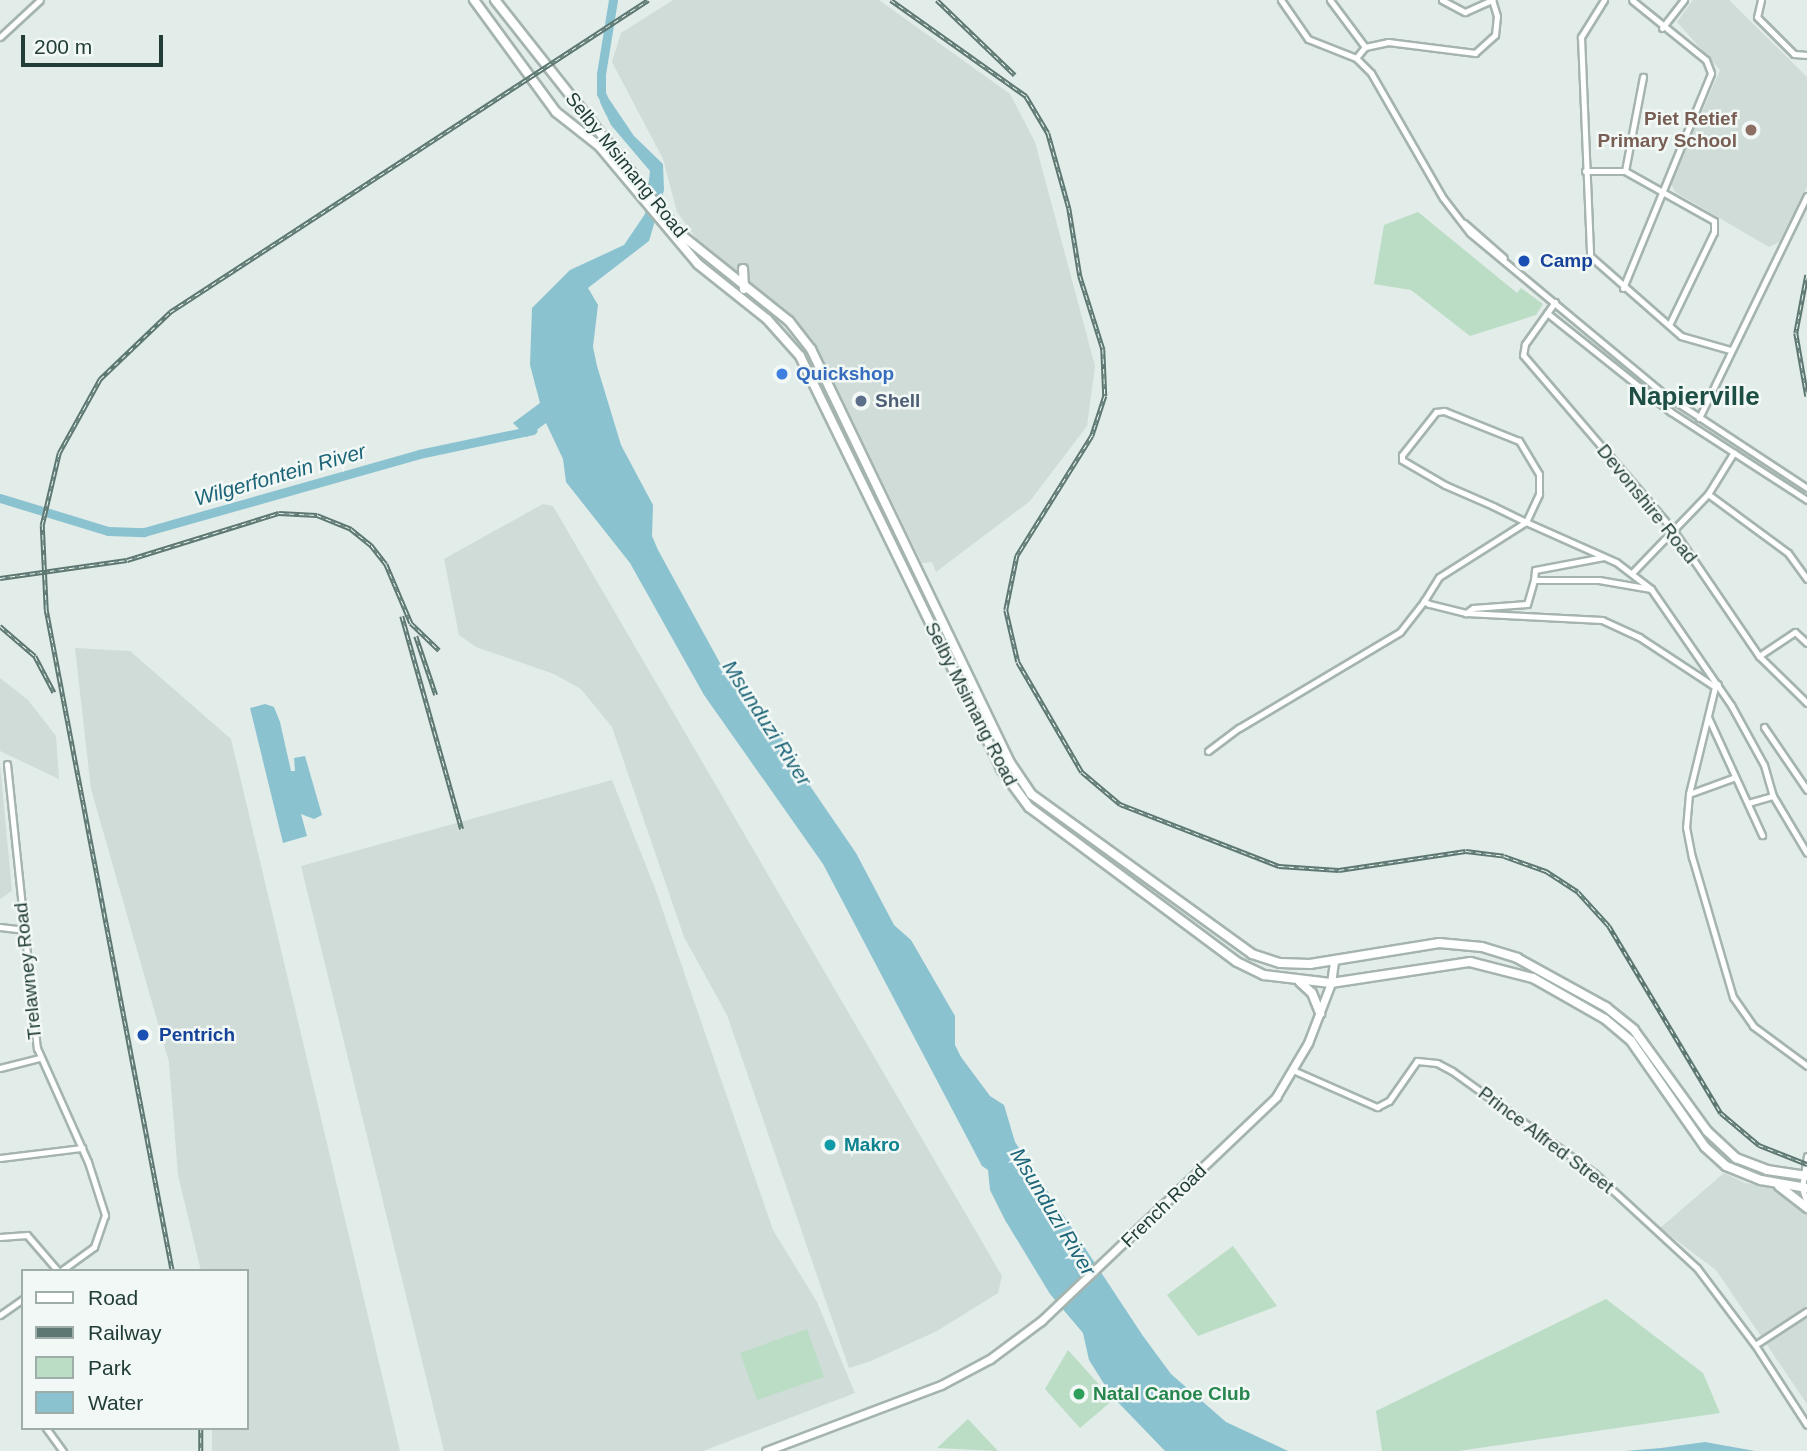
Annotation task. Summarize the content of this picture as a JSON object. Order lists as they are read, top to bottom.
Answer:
{
  "streets": {
    "main road": ["Selby Msimang Road"],
    "street": [
      "Devonshire Road",
      "Trelawney Road",
      "Prince Alfred Street",
      "French Road"
    ]
  },
  "crossings": [
    ["Selby Msimang Road", "French Road"],
    ["Prince Alfred Street", "French Road"]
  ],
  "districts": ["Napierville"],
  "water": ["Wilgerfontein River", "Msunduzi River"],
  "places": [
    "Piet Retief Primary School",
    "Camp",
    "Quickshop",
    "Shell",
    "Pentrich",
    "Makro",
    "Natal Canoe Club"
  ],
  "legend": [
    "Road",
    "Railway",
    "Park",
    "Water"
  ],
  "scale_bar": "200 m"
}
